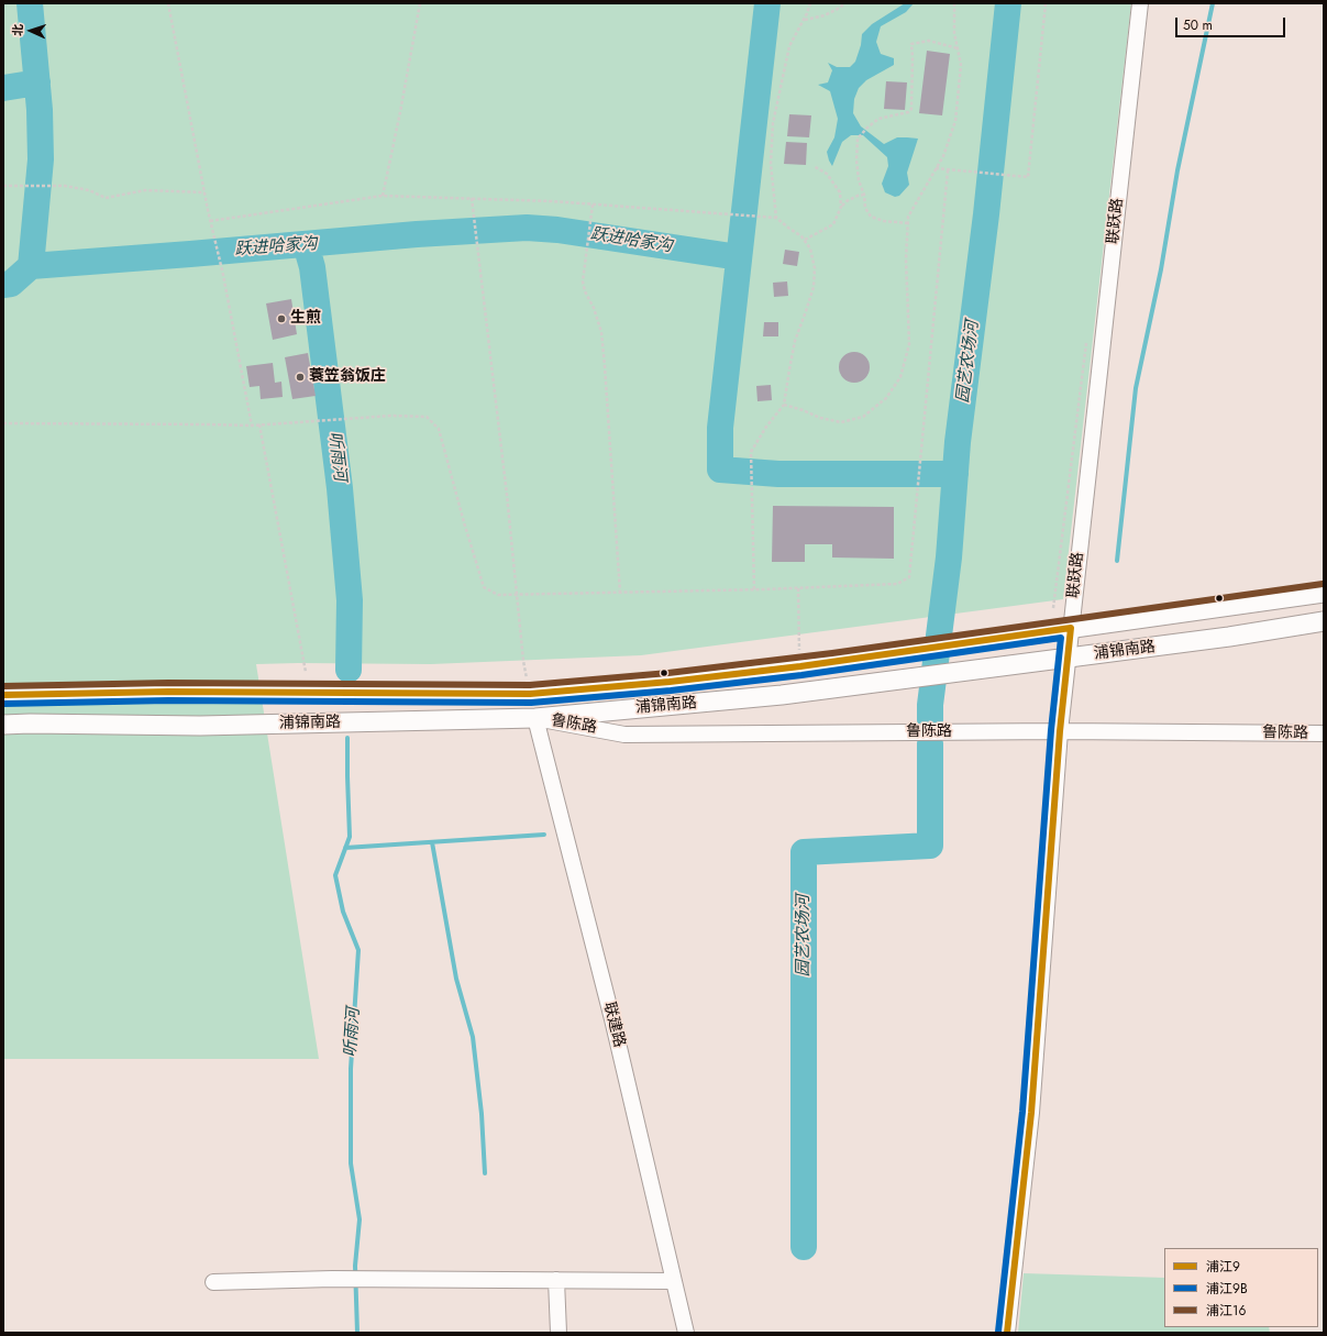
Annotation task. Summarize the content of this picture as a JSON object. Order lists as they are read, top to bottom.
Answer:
{
  "streets": {
    "main road": ["浦锦南路"],
    "street": ["联跃路", "鲁陈路", "联建路"]
  },
  "crossings": [
    ["联跃路", "浦锦南路"],
    ["联跃路", "鲁陈路"],
    ["浦锦南路", "鲁陈路"],
    ["浦锦南路", "联建路"],
    ["鲁陈路", "联建路"]
  ],
  "water": ["跃进哈家沟", "园艺农场河", "听雨河"],
  "places": ["生煎", "蓑笠翁饭庄"],
  "lines": ["transit line 浦江16", "transit line 浦江9", "transit line 浦江9B"],
  "legend": ["浦江9", "浦江9B", "浦江16"],
  "scale_bar": "50 m",
  "north": "left"
}
